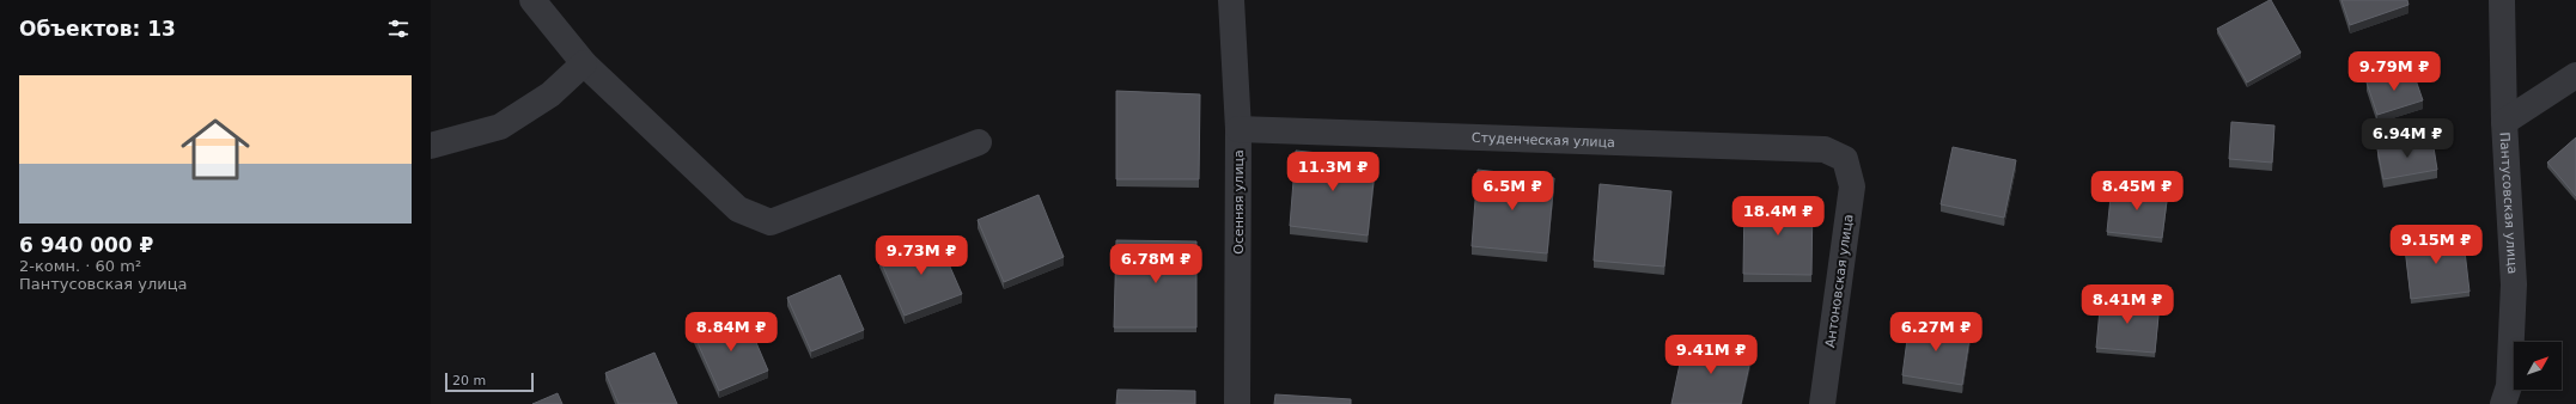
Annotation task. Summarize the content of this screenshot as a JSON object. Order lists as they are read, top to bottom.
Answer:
{
  "streets": {
    "street": [
      "Студенческая улица",
      "Осенняя улица",
      "Пантусовская улица",
      "Антоновская улица"
    ]
  },
  "crossings": [
    ["Студенческая улица", "Осенняя улица"],
    ["Студенческая улица", "Антоновская улица"]
  ],
  "scale_bar": "20 m",
  "north": "top right",
  "page": {
    "heading": "Объектов: 13",
    "price": [
      "9.79M ₽",
      "6.94M ₽",
      "11.3M ₽",
      "6.5M ₽",
      "8.45M ₽",
      "18.4M ₽",
      "9.15M ₽",
      "9.73M ₽",
      "6.78M ₽",
      "8.41M ₽",
      "8.84M ₽",
      "6.27M ₽",
      "9.41M ₽"
    ],
    "list": [
      {
        "name": "6 940 000 ₽",
        "note": "2-комн. · 60 m² · Пантусовская улица"
      }
    ],
    "scale": "20 m"
  }
}
